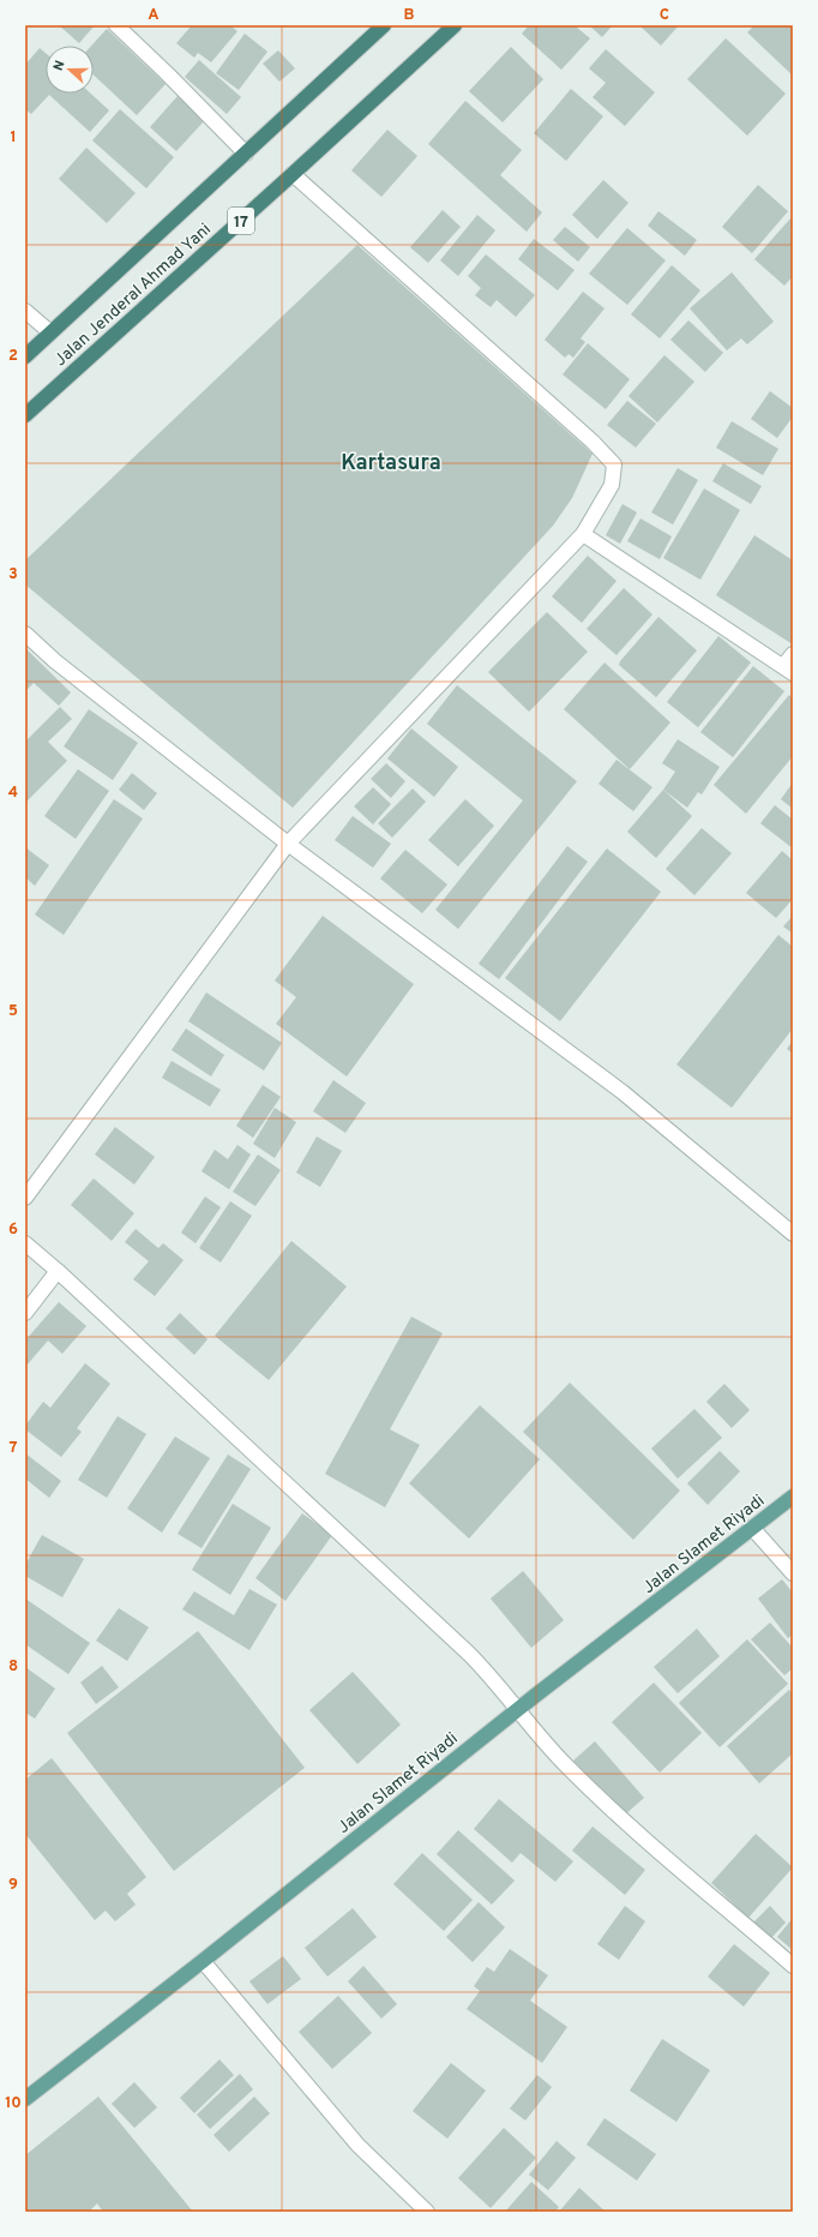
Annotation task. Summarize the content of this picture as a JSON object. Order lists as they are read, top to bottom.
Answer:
{
  "streets": {
    "highway": ["17", "Jalan Jenderal Ahmad Yani"],
    "main road": ["Jalan Slamet Riyadi"]
  },
  "districts": ["Kartasura"],
  "north": "left",
  "grid": {
    "columns": ["A", "B", "C"],
    "rows": [
      "1",
      "2",
      "3",
      "4",
      "5",
      "6",
      "7",
      "8",
      "9",
      "10"
    ]
  }
}
